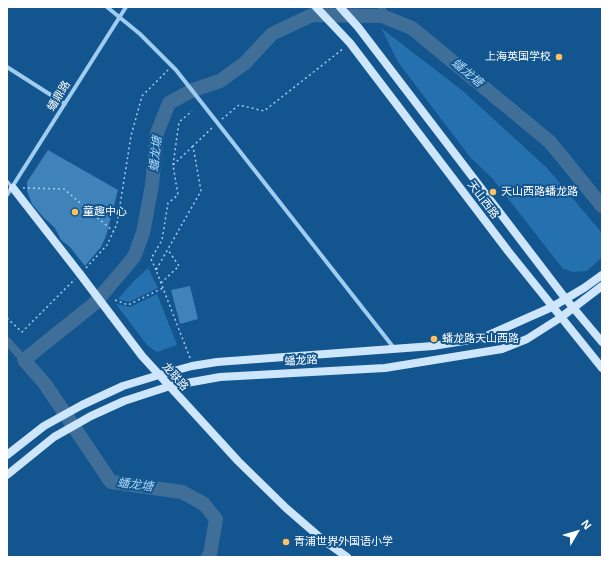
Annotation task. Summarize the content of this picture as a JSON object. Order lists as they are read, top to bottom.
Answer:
{
  "streets": {
    "main road": ["天山西路", "蟠龙路", "龙联路"],
    "street": ["蟠鼎路"]
  },
  "crossings": [
    ["蟠鼎路", "龙联路"],
    ["天山西路", "蟠龙路"],
    ["蟠龙路", "龙联路"]
  ],
  "water": ["蟠龙塘"],
  "places": [
    "上海英国学校",
    "天山西路蟠龙路",
    "童趣中心",
    "蟠龙路天山西路",
    "青浦世界外国语小学"
  ],
  "north": "top right"
}
